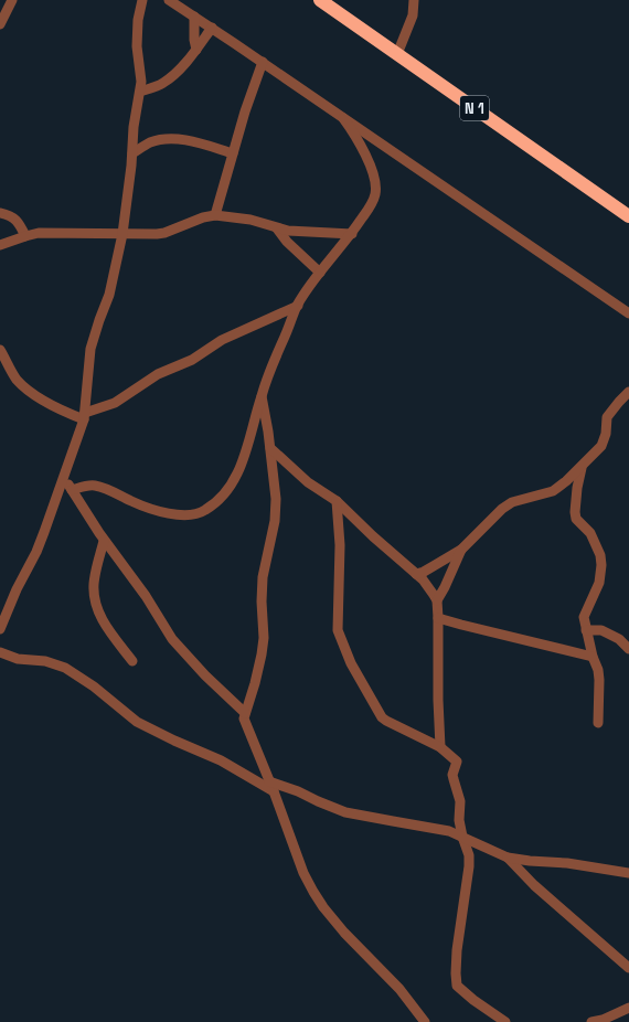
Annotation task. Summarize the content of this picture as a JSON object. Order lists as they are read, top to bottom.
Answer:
{
  "streets": {
    "highway": ["N 1"]
  }
}
